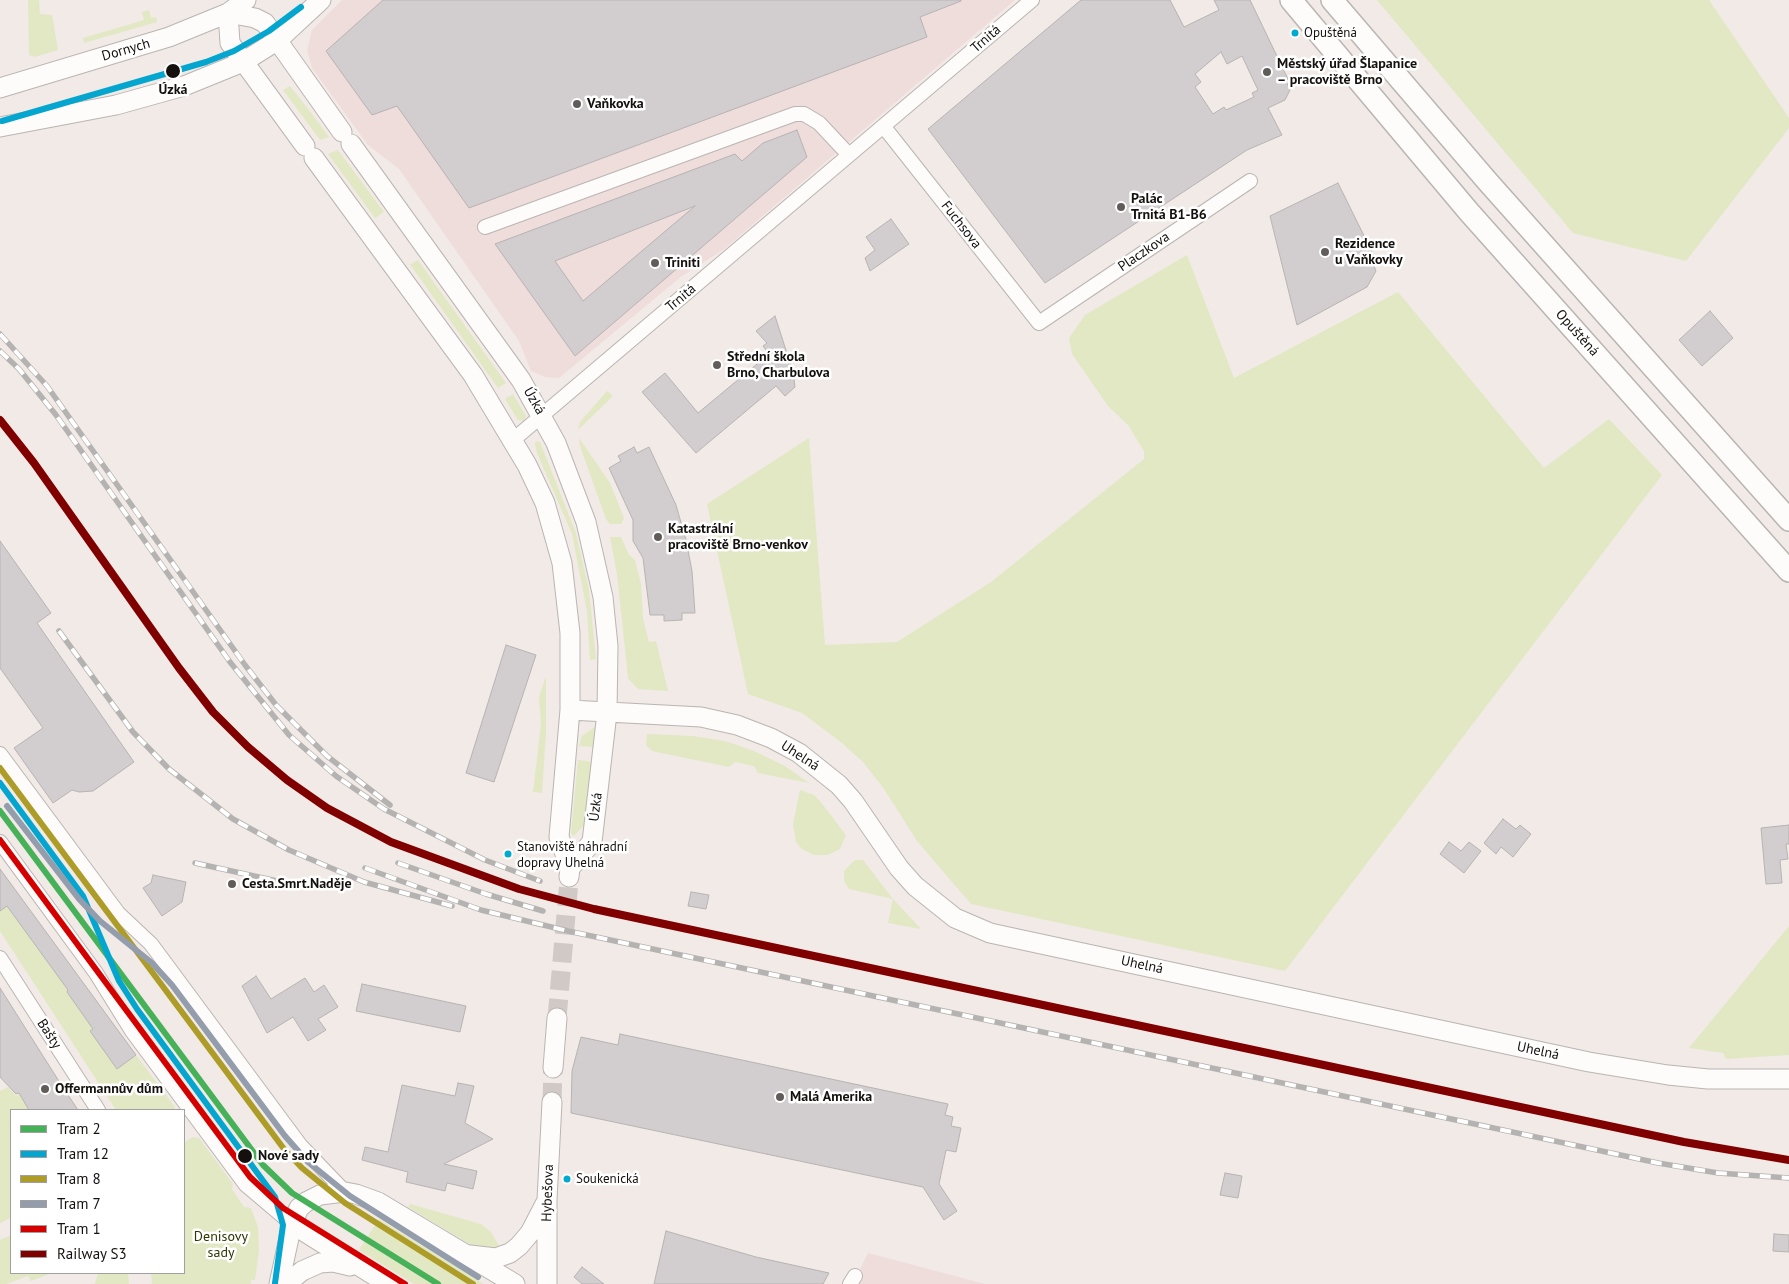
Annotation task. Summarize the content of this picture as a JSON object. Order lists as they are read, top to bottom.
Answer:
{
  "streets": {
    "main road": [
      "Dornych",
      "Opuštěná",
      "Úzká",
      "Uhelná",
      "Hybešova"
    ],
    "street": [
      "Trnitá",
      "Fuchsova",
      "Placzkova",
      "Bašty"
    ]
  },
  "crossings": [
    ["Trnitá", "Fuchsova"],
    ["Trnitá", "Úzká"],
    ["Dornych", "Úzká"],
    ["Fuchsova", "Placzkova"],
    ["Úzká", "Uhelná"]
  ],
  "parks": ["Denisovy sady"],
  "places": [
    "Opuštěná",
    "Úzká",
    "Městský úřad Šlapanice – pracoviště Brno",
    "Vaňkovka",
    "Palác Trnitá B1-B6",
    "Rezidence u Vaňkovky",
    "Triniti",
    "Střední škola Brno, Charbulova",
    "Katastrální pracoviště Brno-venkov",
    "Stanoviště náhradní dopravy Uhelná",
    "Cesta.Smrt.Naděje",
    "Offermannův dům",
    "Malá Amerika",
    "Nové sady",
    "Soukenická"
  ],
  "lines": [
    "tram line 12",
    "rail line S3",
    "tram line 8",
    "tram line 7",
    "tram line 2",
    "tram line 1"
  ],
  "legend": [
    "Tram 2",
    "Tram 12",
    "Tram 8",
    "Tram 7",
    "Tram 1",
    "Railway S3"
  ]
}
